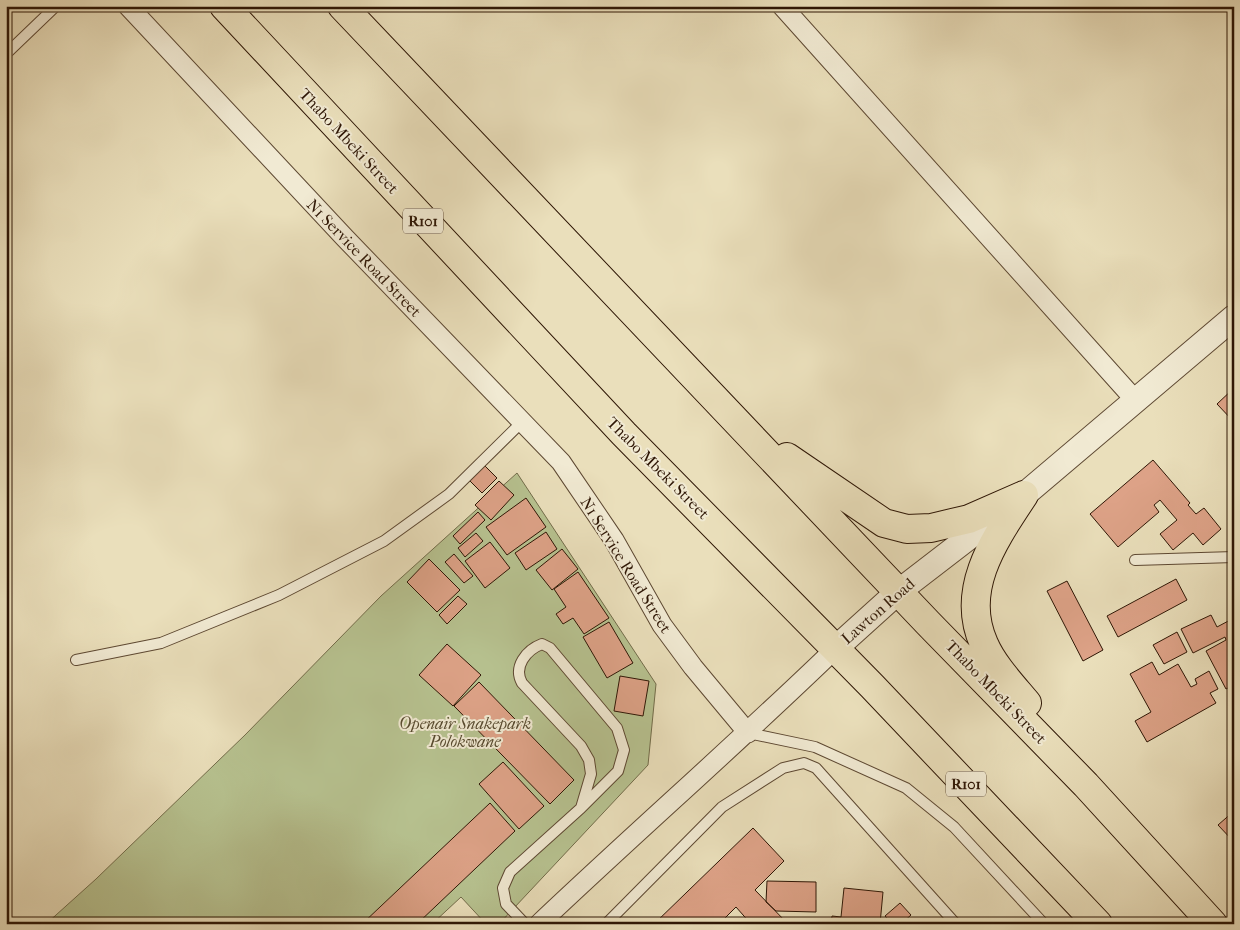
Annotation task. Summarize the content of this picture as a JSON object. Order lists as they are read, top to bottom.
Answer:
{
  "streets": {
    "main road": ["Thabo Mbeki Street", "R101"],
    "street": ["N1 Service Road Street", "Lawton Road"]
  },
  "crossings": [
    ["Thabo Mbeki Street", "Lawton Road"],
    ["N1 Service Road Street", "Lawton Road"]
  ],
  "parks": ["Openair Snakepark Polokwane"]
}
